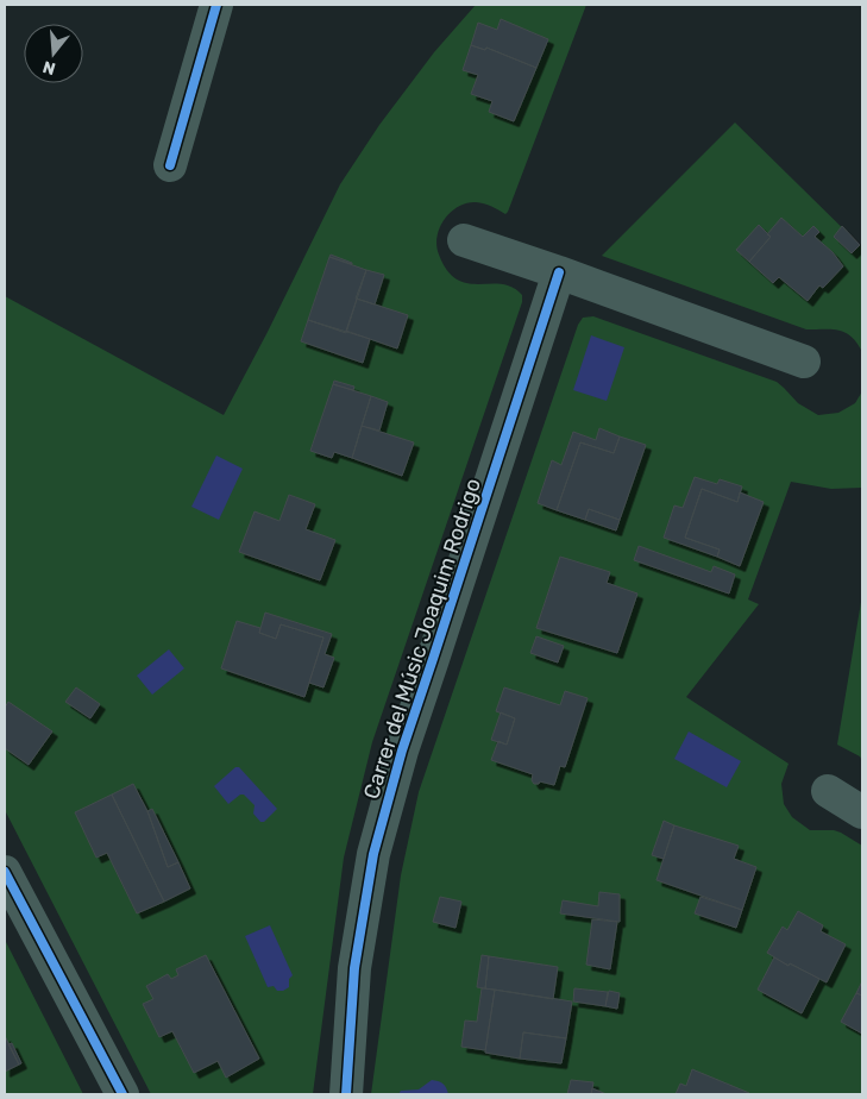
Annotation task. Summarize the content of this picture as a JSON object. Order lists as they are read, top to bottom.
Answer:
{
  "streets": {
    "street": ["Carrer del Músic Joaquim Rodrigo"]
  },
  "north": "bottom"
}
